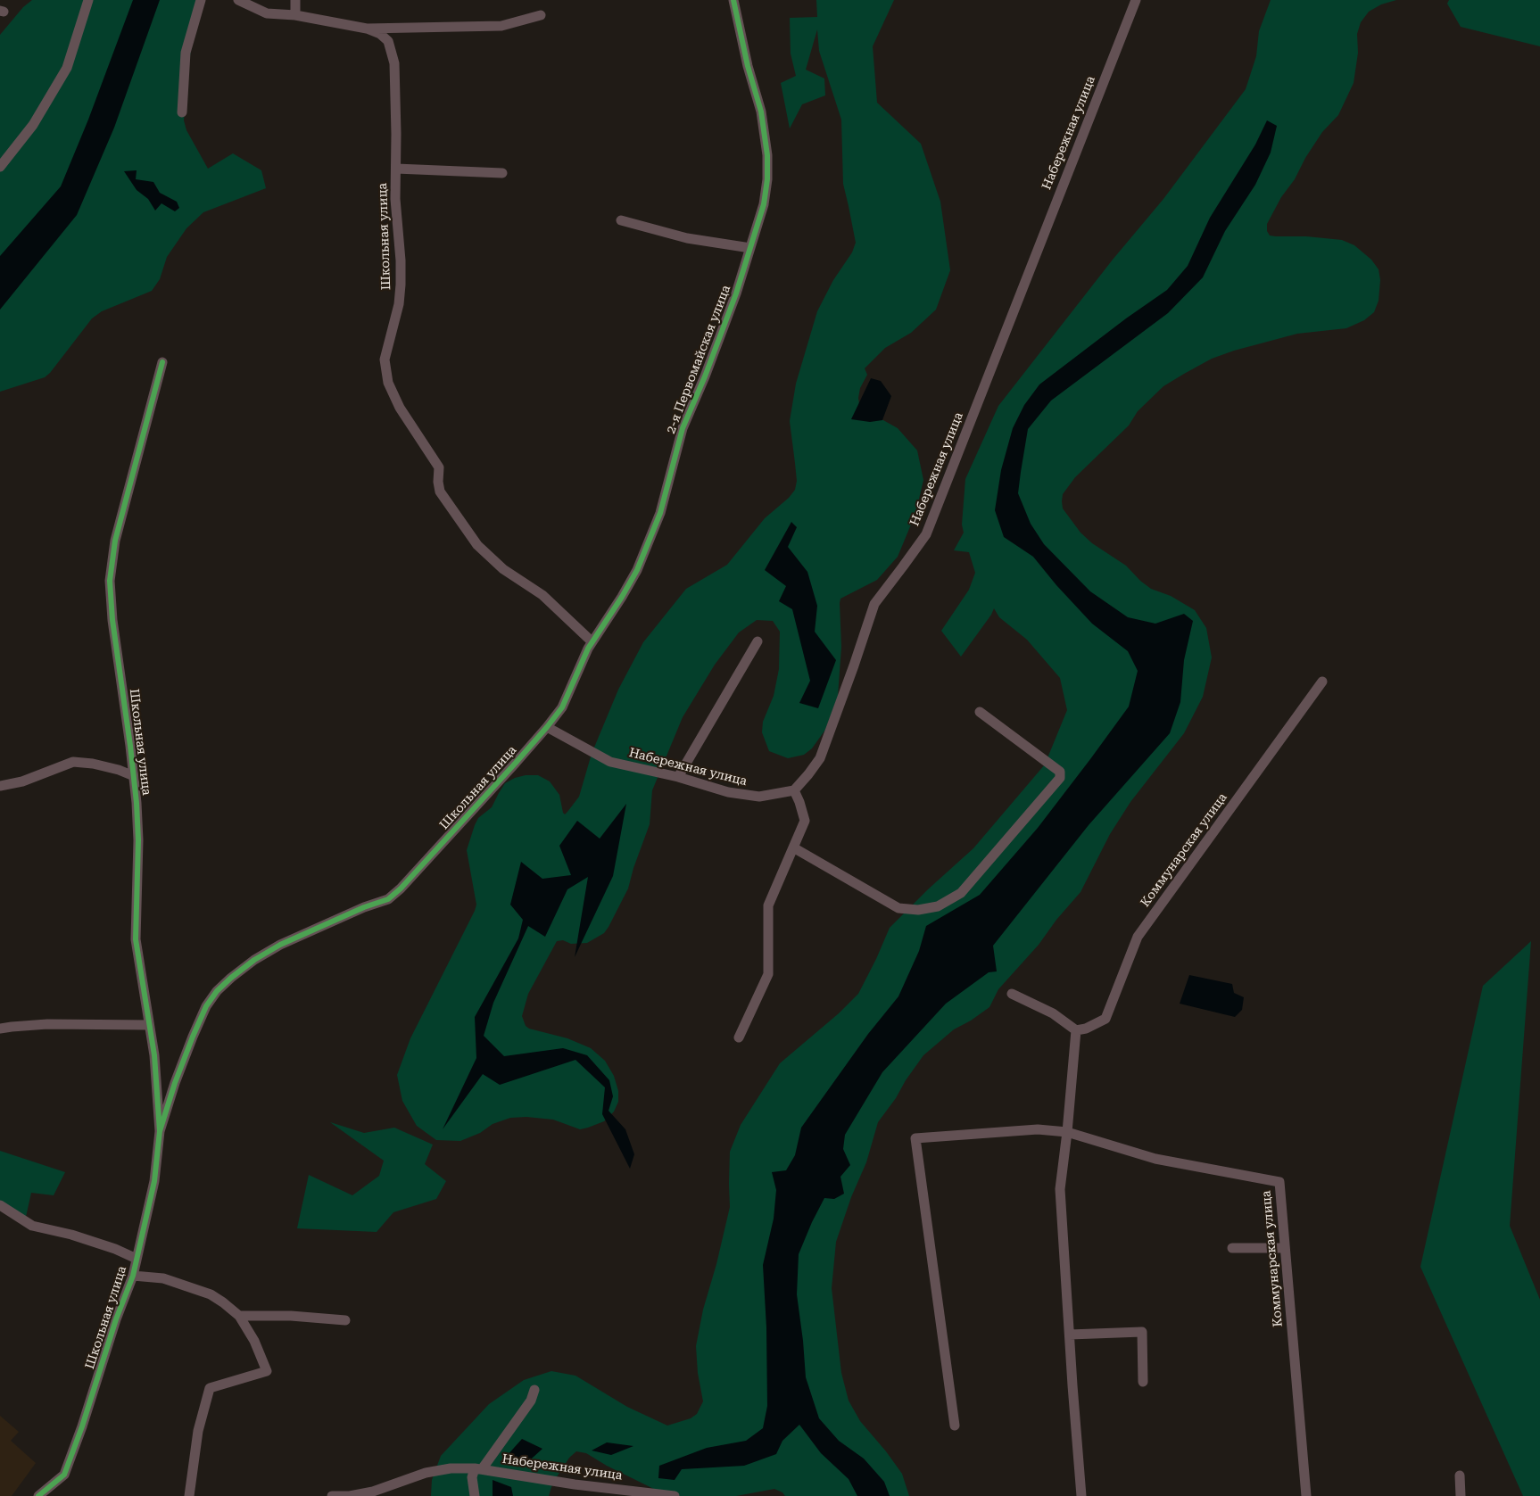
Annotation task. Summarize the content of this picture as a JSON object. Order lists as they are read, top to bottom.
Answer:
{
  "streets": {
    "street": [
      "Набережная улица",
      "Школьная улица",
      "2-я Первомайская улица",
      "Коммунарская улица"
    ]
  },
  "crossings": [
    ["Набережная улица", "Школьная улица"],
    ["Школьная улица", "2-я Первомайская улица"]
  ]
}
